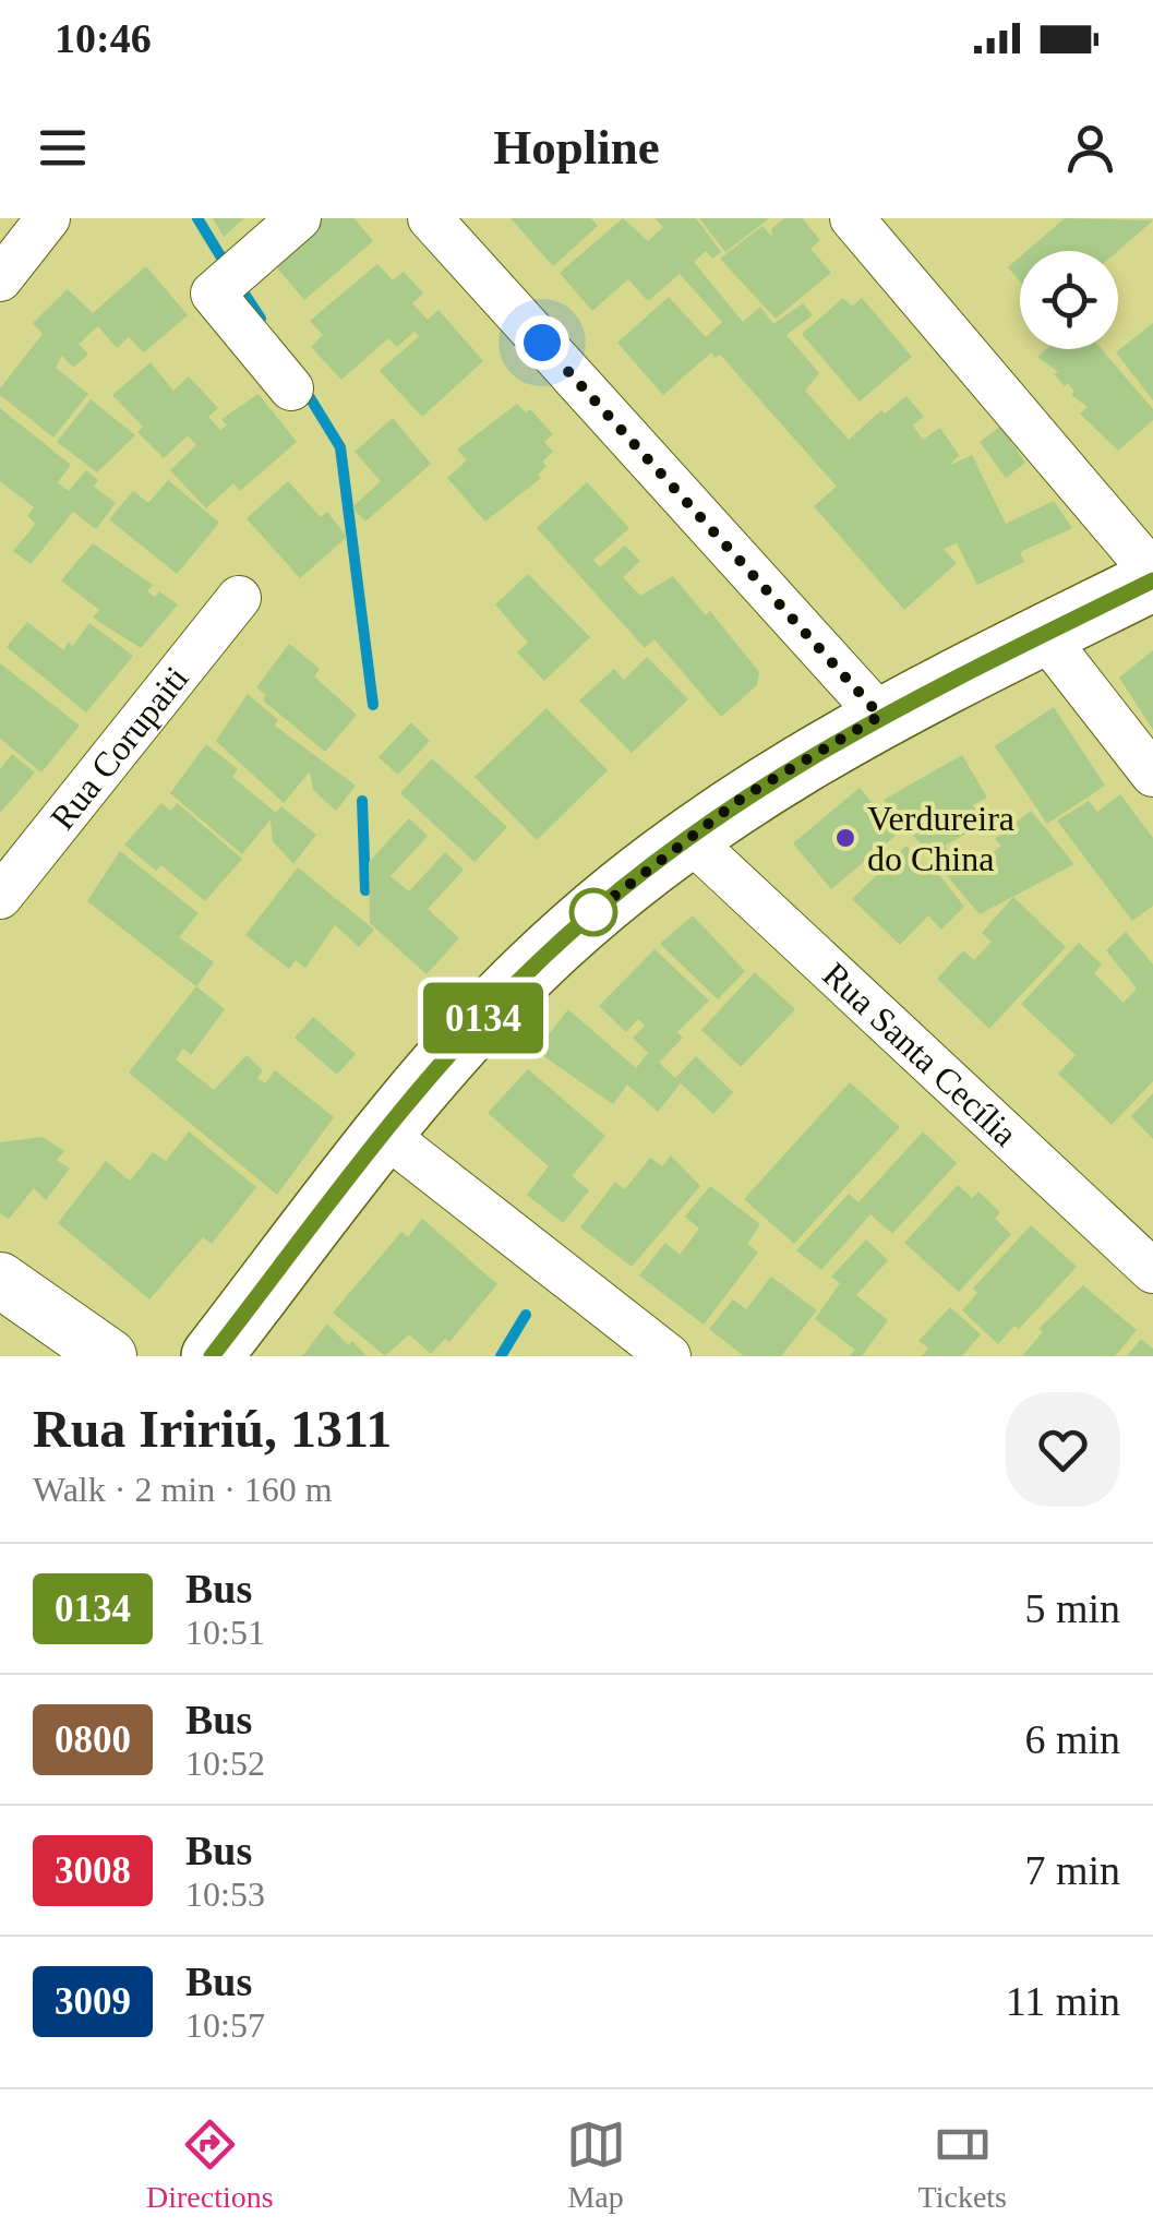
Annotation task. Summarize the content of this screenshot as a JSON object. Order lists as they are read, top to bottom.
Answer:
{
  "streets": {
    "street": ["Rua Corupaiti", "Rua Santa Cecília"]
  },
  "places": ["Verdureira do China"],
  "lines": ["bus line 0134"],
  "page": {
    "status": "10:46",
    "header": "Hopline",
    "on_map": "0134",
    "heading": ["Rua Iririú, 1311", "Walk · 2 min · 160 m"],
    "list": [
      {
        "mark": "0134",
        "name": "Bus",
        "note": "10:51",
        "value": "5 min"
      },
      {
        "mark": "0800",
        "name": "Bus",
        "note": "10:52",
        "value": "6 min"
      },
      {
        "mark": "3008",
        "name": "Bus",
        "note": "10:53",
        "value": "7 min"
      },
      {
        "mark": "3009",
        "name": "Bus",
        "note": "10:57",
        "value": "11 min"
      }
    ],
    "tabs": ["Directions", "Map", "Tickets"]
  }
}
